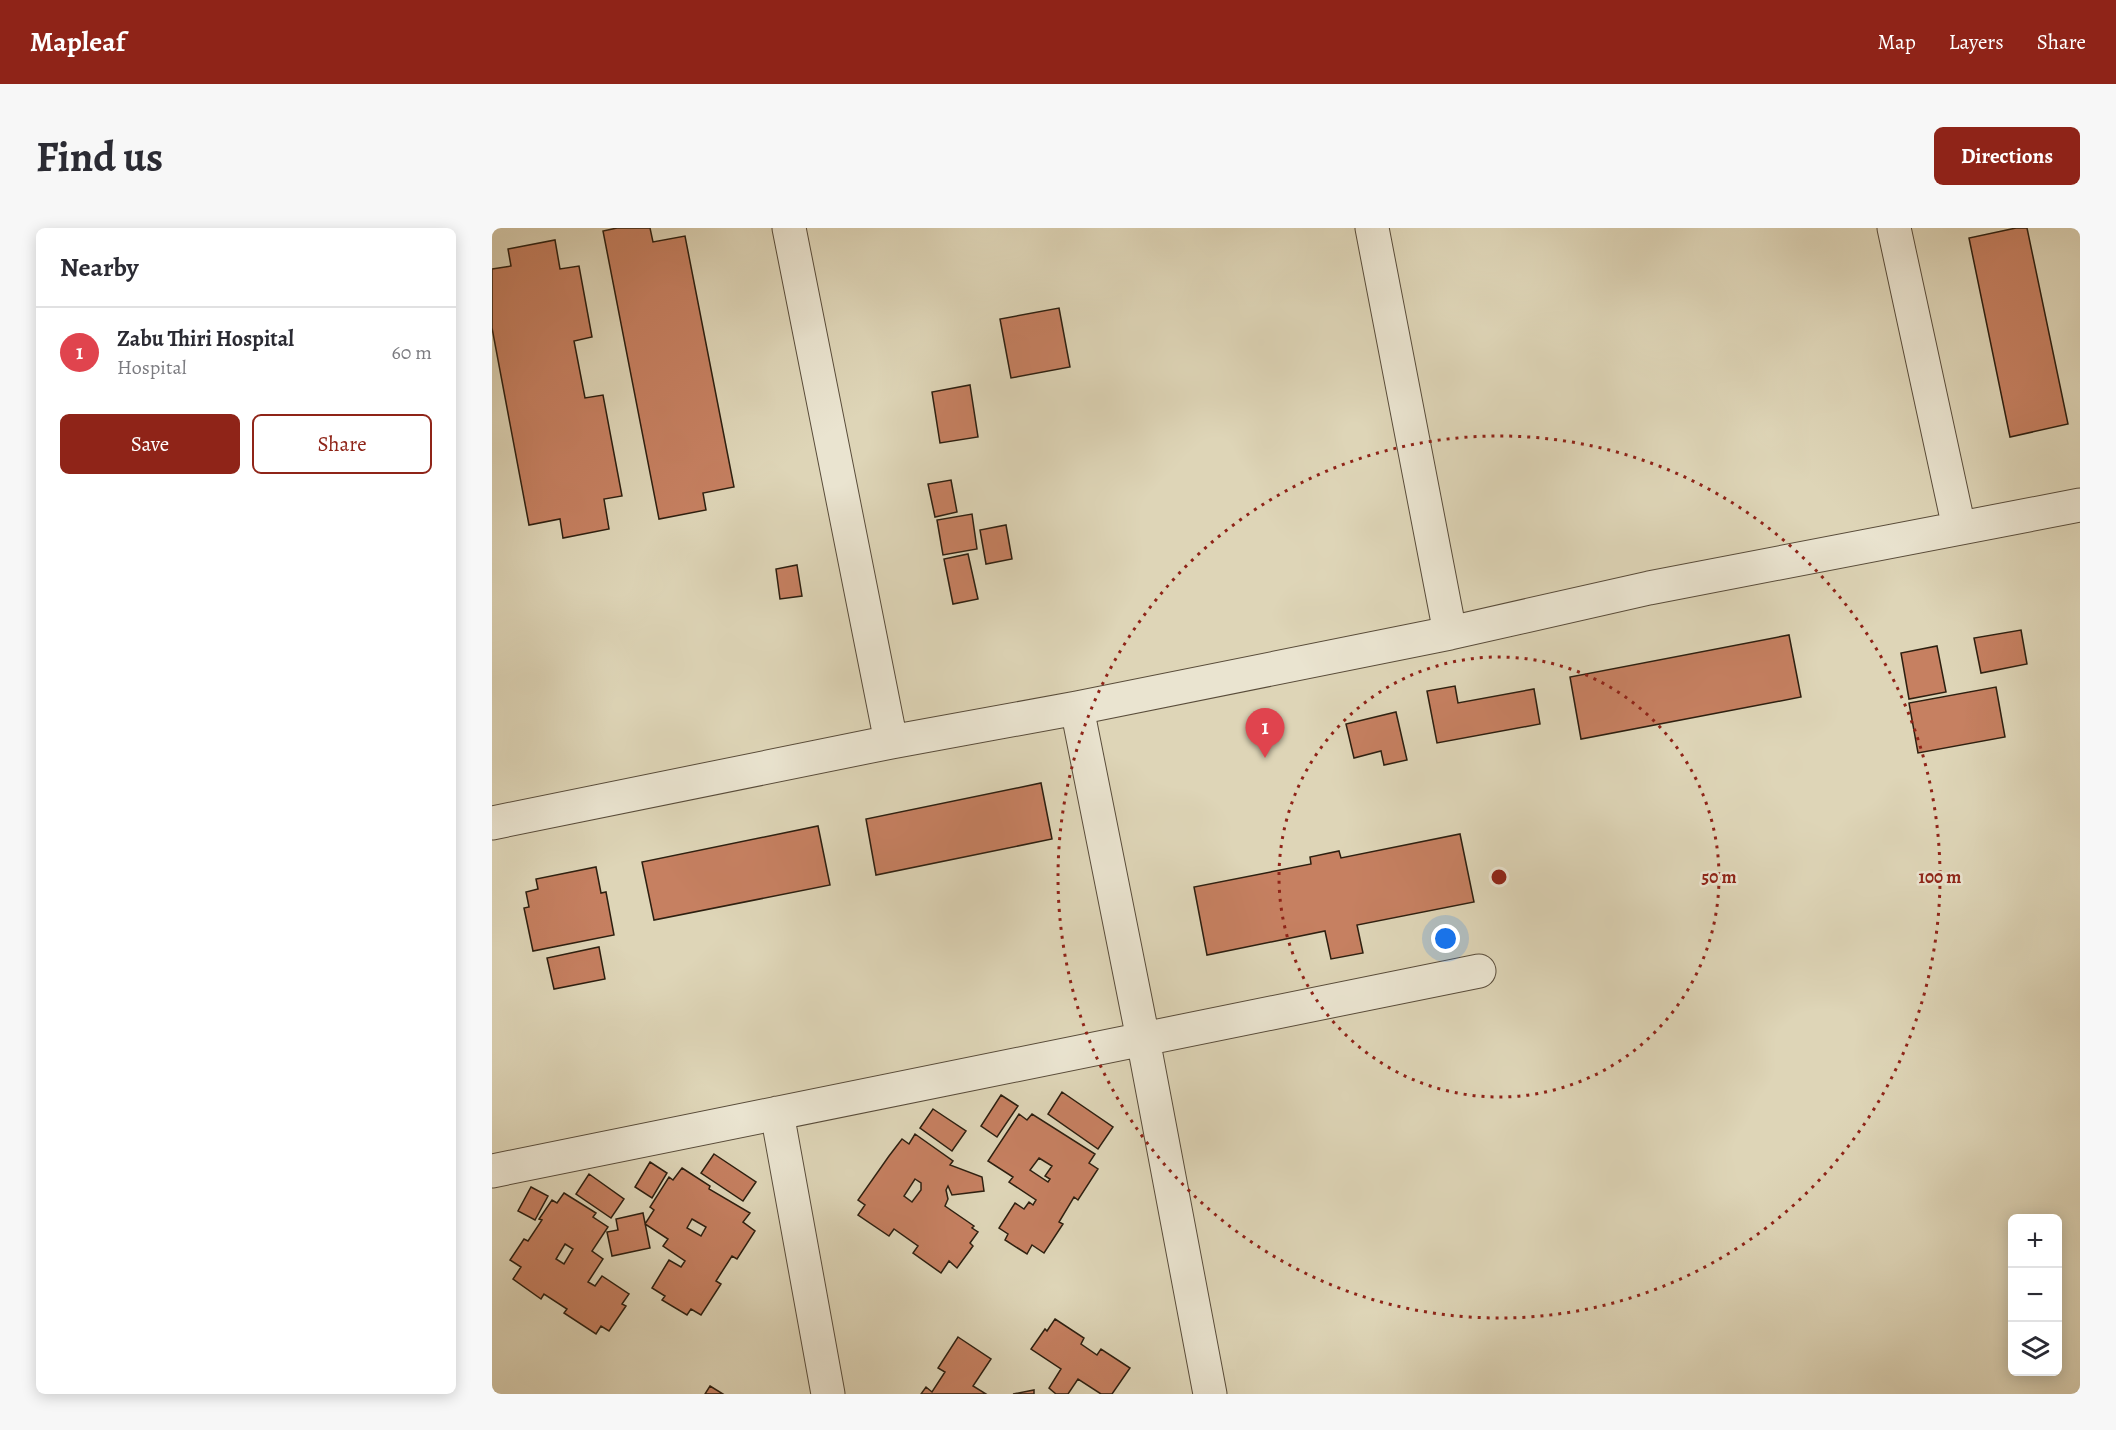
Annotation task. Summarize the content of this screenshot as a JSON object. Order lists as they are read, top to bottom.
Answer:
{
  "page": {
    "header": "Mapleaf",
    "nav": ["Map", "Layers", "Share"],
    "buttons": [
      "Directions",
      ["Save", "Share"]
    ],
    "title": "Find us",
    "heading": "Nearby",
    "list": [
      {
        "mark": "1",
        "name": "Zabu Thiri Hospital",
        "note": "Hospital",
        "value": "60 m"
      }
    ],
    "pins": "1",
    "map_buttons": ["+", "−"]
  },
  "rings": ["50 m", "100 m"]
}
